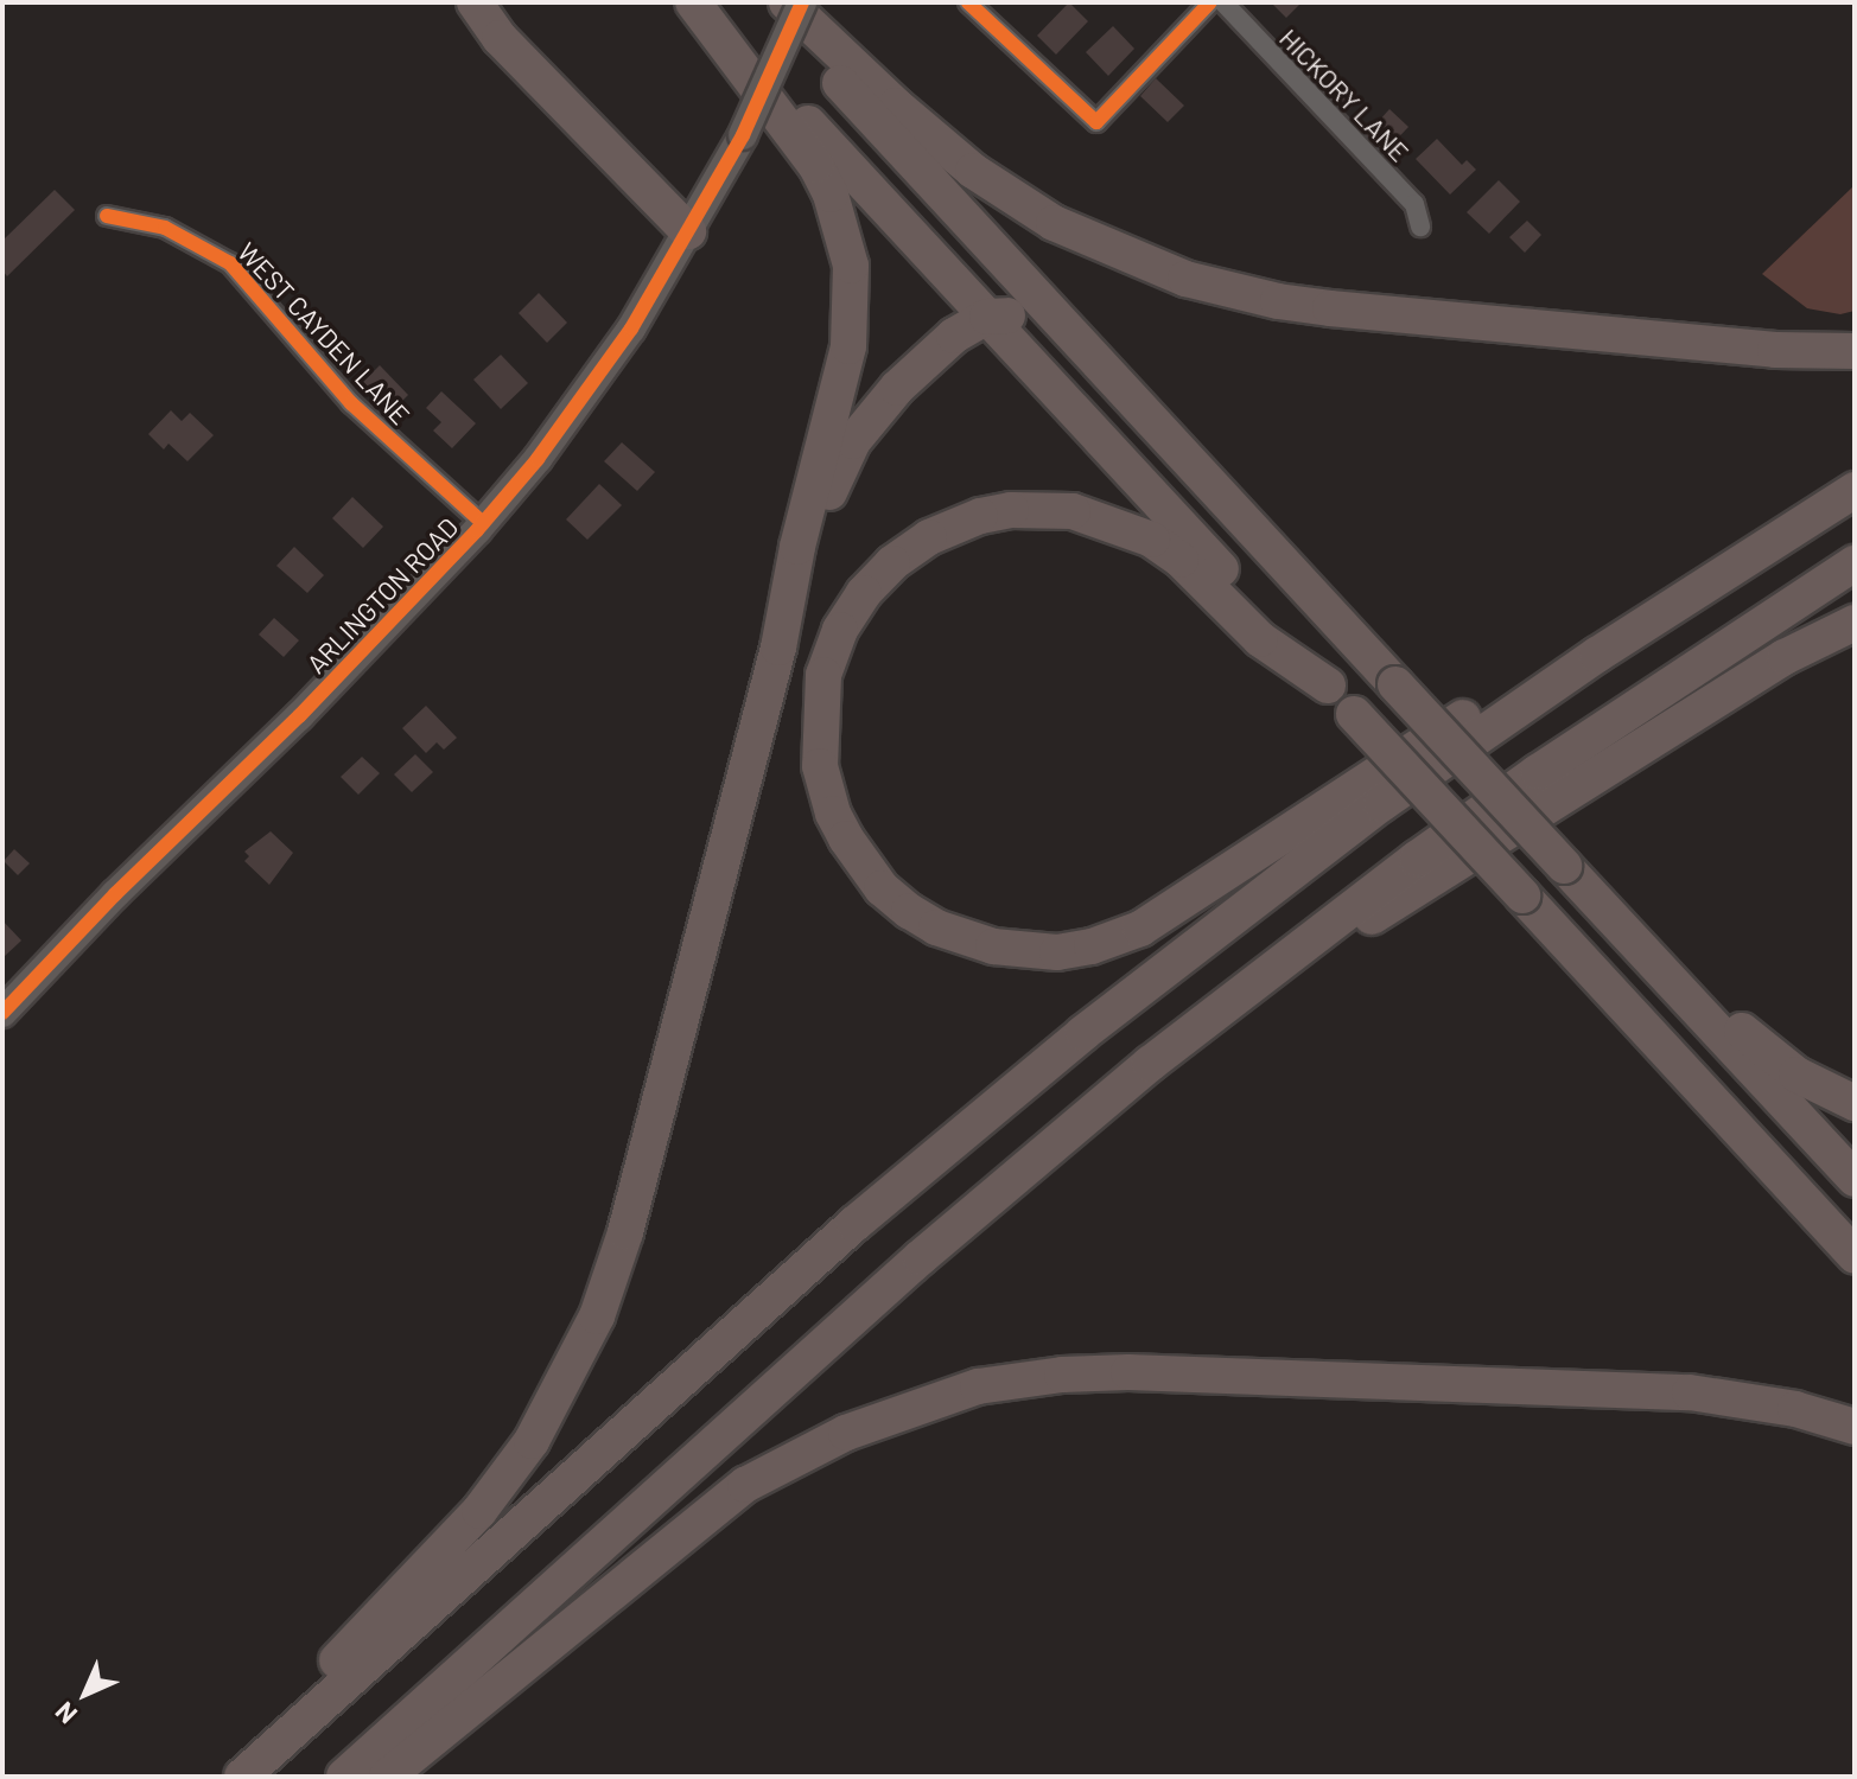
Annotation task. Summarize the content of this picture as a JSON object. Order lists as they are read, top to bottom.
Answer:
{
  "streets": {
    "street": ["HICKORY LANE", "WEST CAYDEN LANE", "ARLINGTON ROAD"]
  },
  "crossings": [
    ["WEST CAYDEN LANE", "ARLINGTON ROAD"]
  ],
  "north": "bottom left"
}
